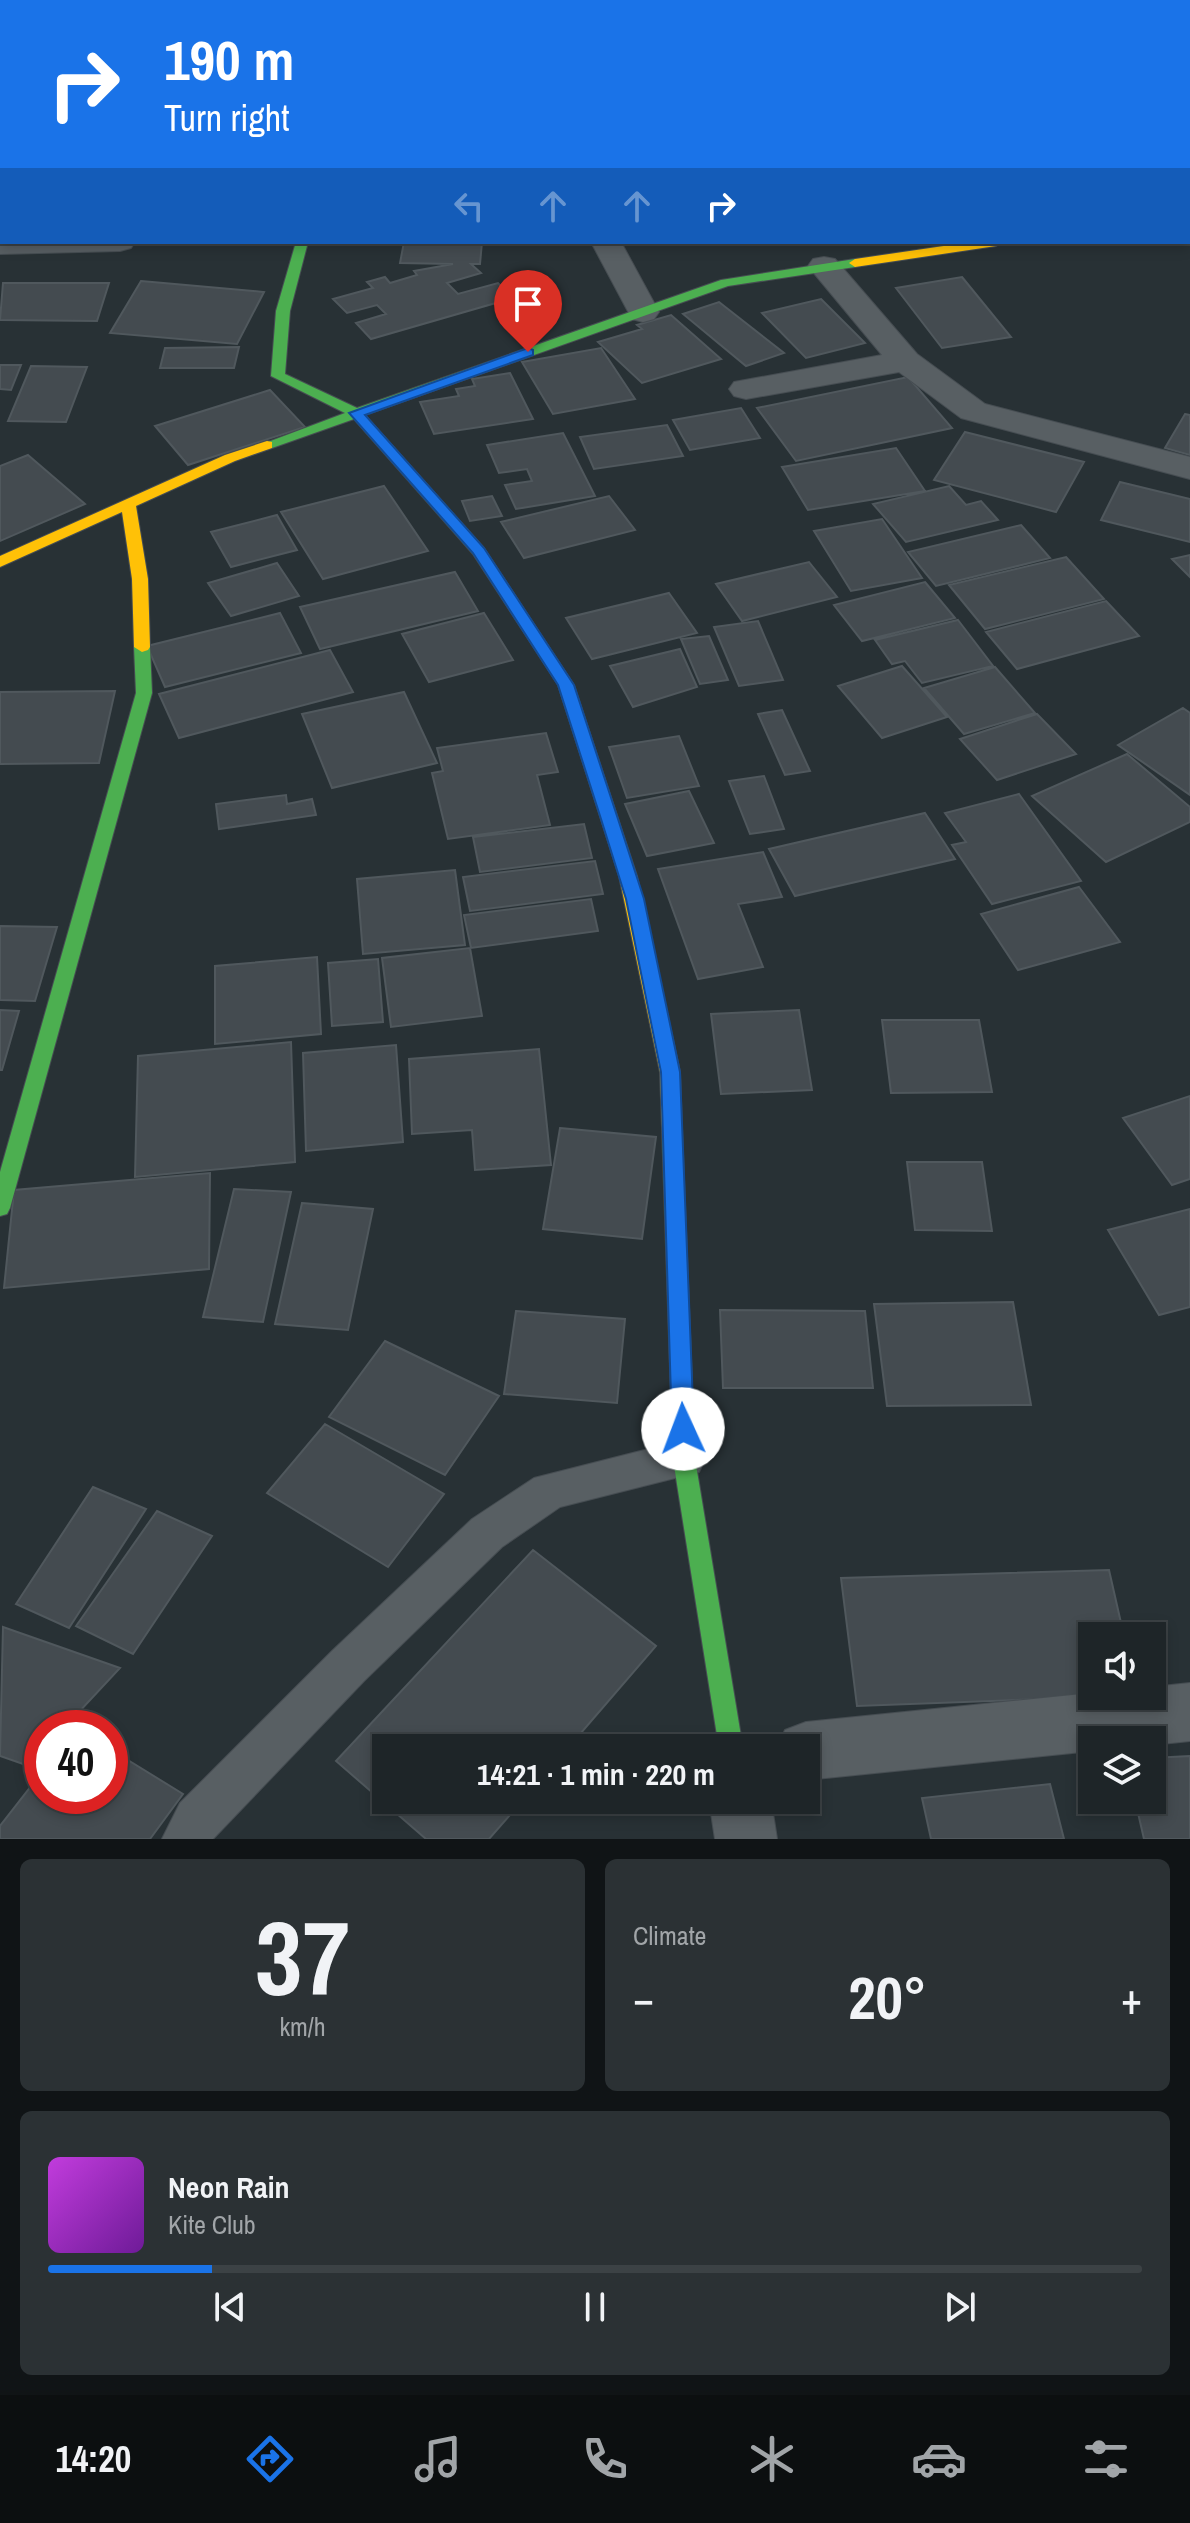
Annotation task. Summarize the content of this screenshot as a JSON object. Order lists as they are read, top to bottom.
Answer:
{
  "page": {
    "turn": ["190 m", "Turn right"],
    "limit": "40",
    "trip": "14:21 · 1 min · 220 m",
    "tile": [
      ["37", "km/h"],
      "Climate"
    ],
    "heat": ["−", "20°", "+"],
    "song": ["Neon Rain", "Kite Club"],
    "tabs": "14:20"
  }
}
